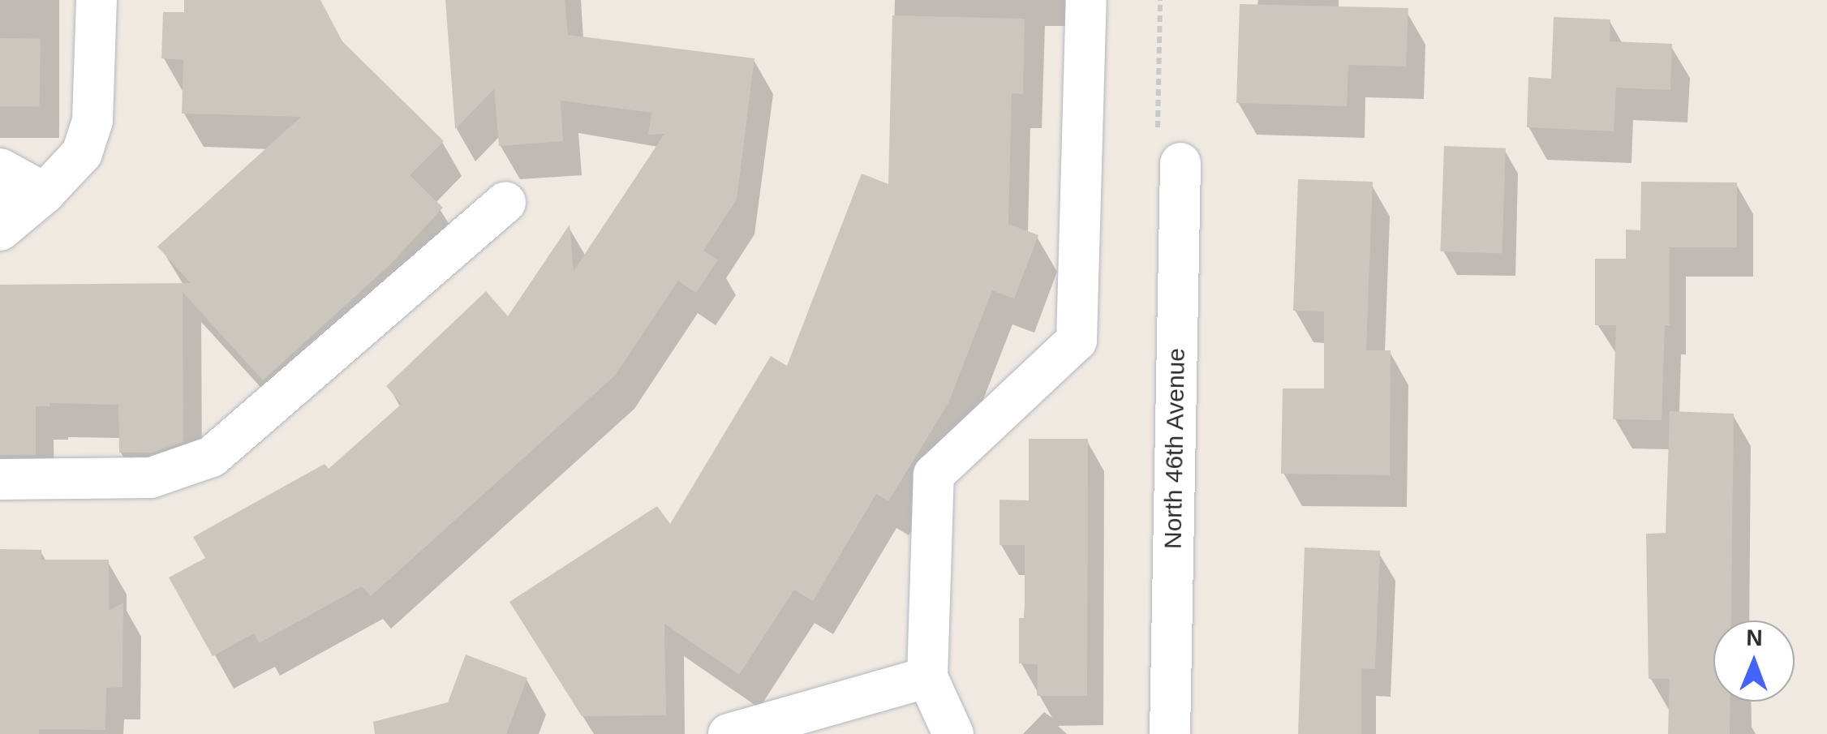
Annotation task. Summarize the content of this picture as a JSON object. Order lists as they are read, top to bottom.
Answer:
{
  "streets": {
    "street": ["North 46th Avenue"]
  },
  "north": "top"
}
